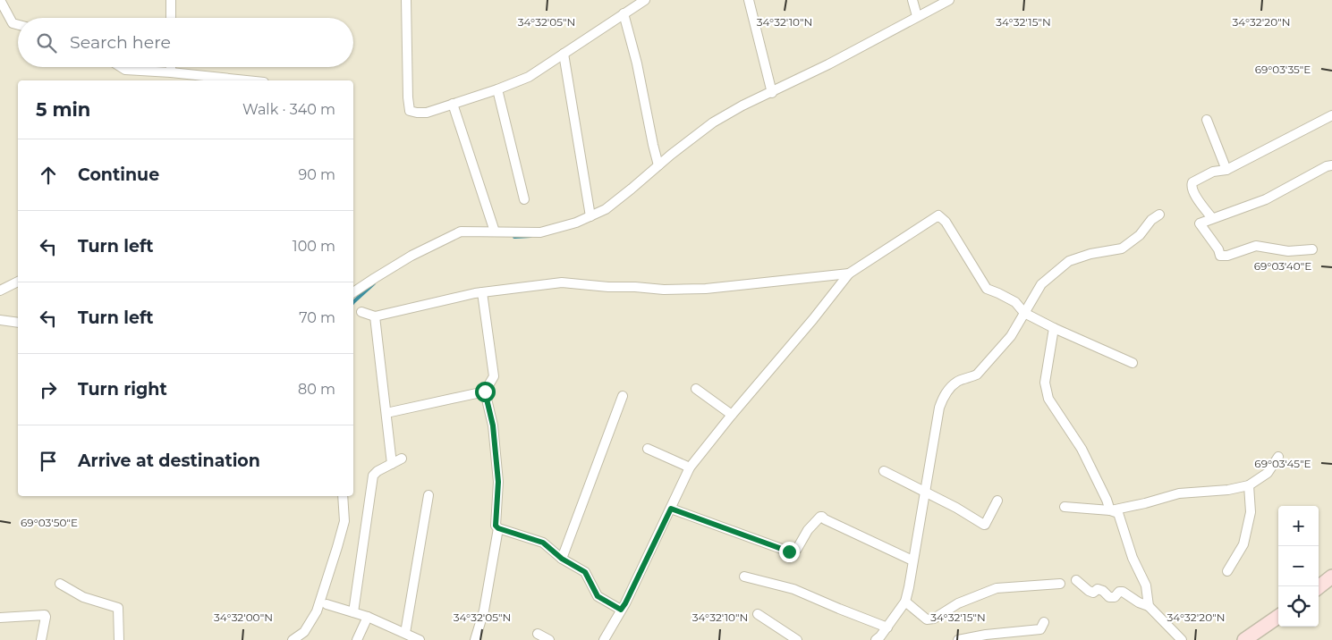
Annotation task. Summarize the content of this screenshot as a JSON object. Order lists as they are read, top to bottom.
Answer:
{
  "page": {
    "search": "Search here",
    "heading": ["5 min", "Walk · 340 m"],
    "list": [
      ["Continue", "90 m"],
      ["Turn left", "100 m"],
      ["Turn left", "70 m"],
      ["Turn right", "80 m"],
      "Arrive at destination"
    ],
    "map_buttons": ["+", "−"]
  },
  "coordinates": [
    "34°32'05\"N",
    "34°32'10\"N",
    "34°32'15\"N",
    "34°32'20\"N",
    "69°03'35\"E",
    "69°03'40\"E",
    "69°03'45\"E",
    "69°03'50\"E",
    "34°32'00\"N"
  ]
}
